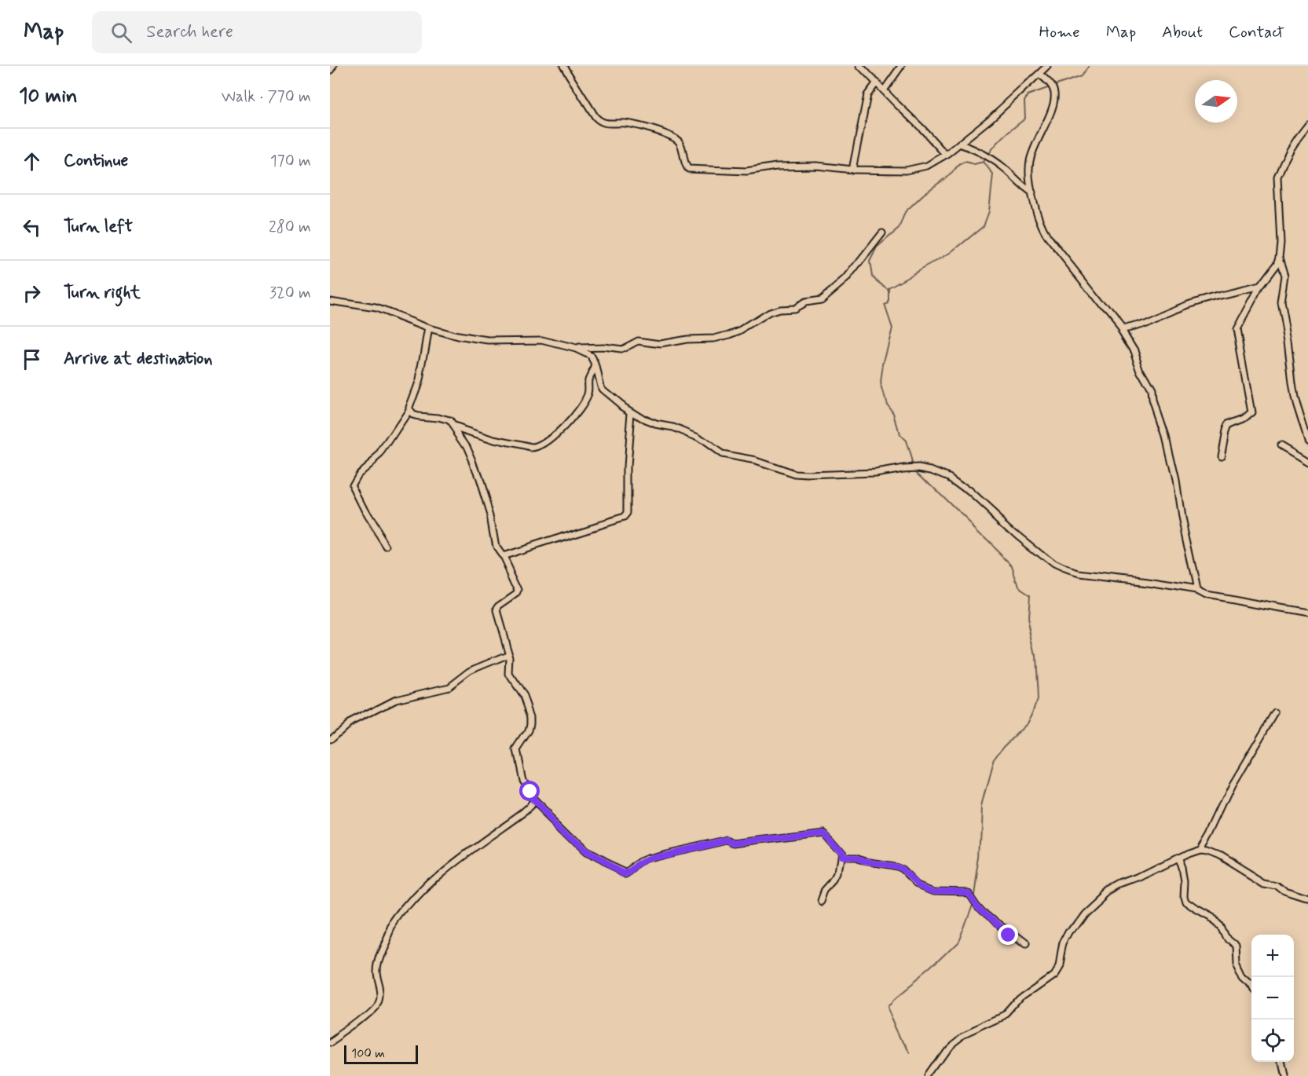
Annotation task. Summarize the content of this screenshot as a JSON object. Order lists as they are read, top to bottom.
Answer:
{
  "scale_bar": "100 m",
  "north": "right",
  "page": {
    "header": "Map",
    "search": "Search here",
    "nav": [
      "Home",
      "Map",
      "About",
      "Contact"
    ],
    "heading": ["10 min", "Walk · 770 m"],
    "list": [
      ["Continue", "170 m"],
      ["Turn left", "280 m"],
      ["Turn right", "320 m"],
      "Arrive at destination"
    ],
    "map_buttons": ["+", "−"],
    "scale": "100 m"
  }
}
